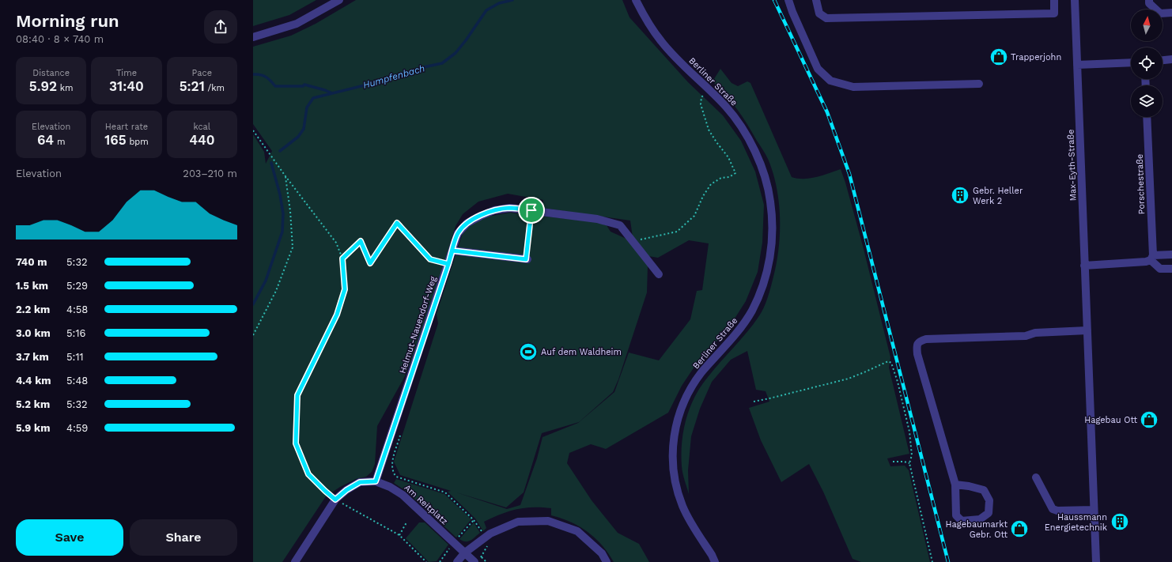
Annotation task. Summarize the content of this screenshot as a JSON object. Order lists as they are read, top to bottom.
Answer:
{
  "streets": {
    "street": [
      "Berliner Straße",
      "Max-Eyth-Straße",
      "Porschestraße",
      "Helmut-Nauendorf-Weg",
      "Am Reitplatz"
    ]
  },
  "crossings": [
    ["Helmut-Nauendorf-Weg", "Am Reitplatz"]
  ],
  "water": ["Humpfenbach"],
  "places": {
    "shop": ["Trapperjohn", "Hagebau Ott", "Hagebaumarkt Gebr. Ott"],
    "building": ["Gebr. Heller Werk 2", "Haussmann Energietechnik"],
    "sports": ["Auf dem Waldheim"]
  },
  "north": "top",
  "page": {
    "heading": ["Morning run", "08:40 · 8 × 740 m"],
    "stats": [
      ["Distance", "5.92 km"],
      ["Time", "31:40"],
      ["Pace", "5:21 /km"],
      ["Elevation", "64 m"],
      ["Heart rate", "165 bpm"],
      ["kcal", "440"]
    ],
    "chart": ["Elevation", "203–210 m"],
    "list": [
      {
        "name": "740 m",
        "note": "5:32"
      },
      {
        "name": "1.5 km",
        "note": "5:29"
      },
      {
        "name": "2.2 km",
        "note": "4:58"
      },
      {
        "name": "3.0 km",
        "note": "5:16"
      },
      {
        "name": "3.7 km",
        "note": "5:11"
      },
      {
        "name": "4.4 km",
        "note": "5:48"
      },
      {
        "name": "5.2 km",
        "note": "5:32"
      },
      {
        "name": "5.9 km",
        "note": "4:59"
      }
    ],
    "buttons": ["Save", "Share"]
  }
}
